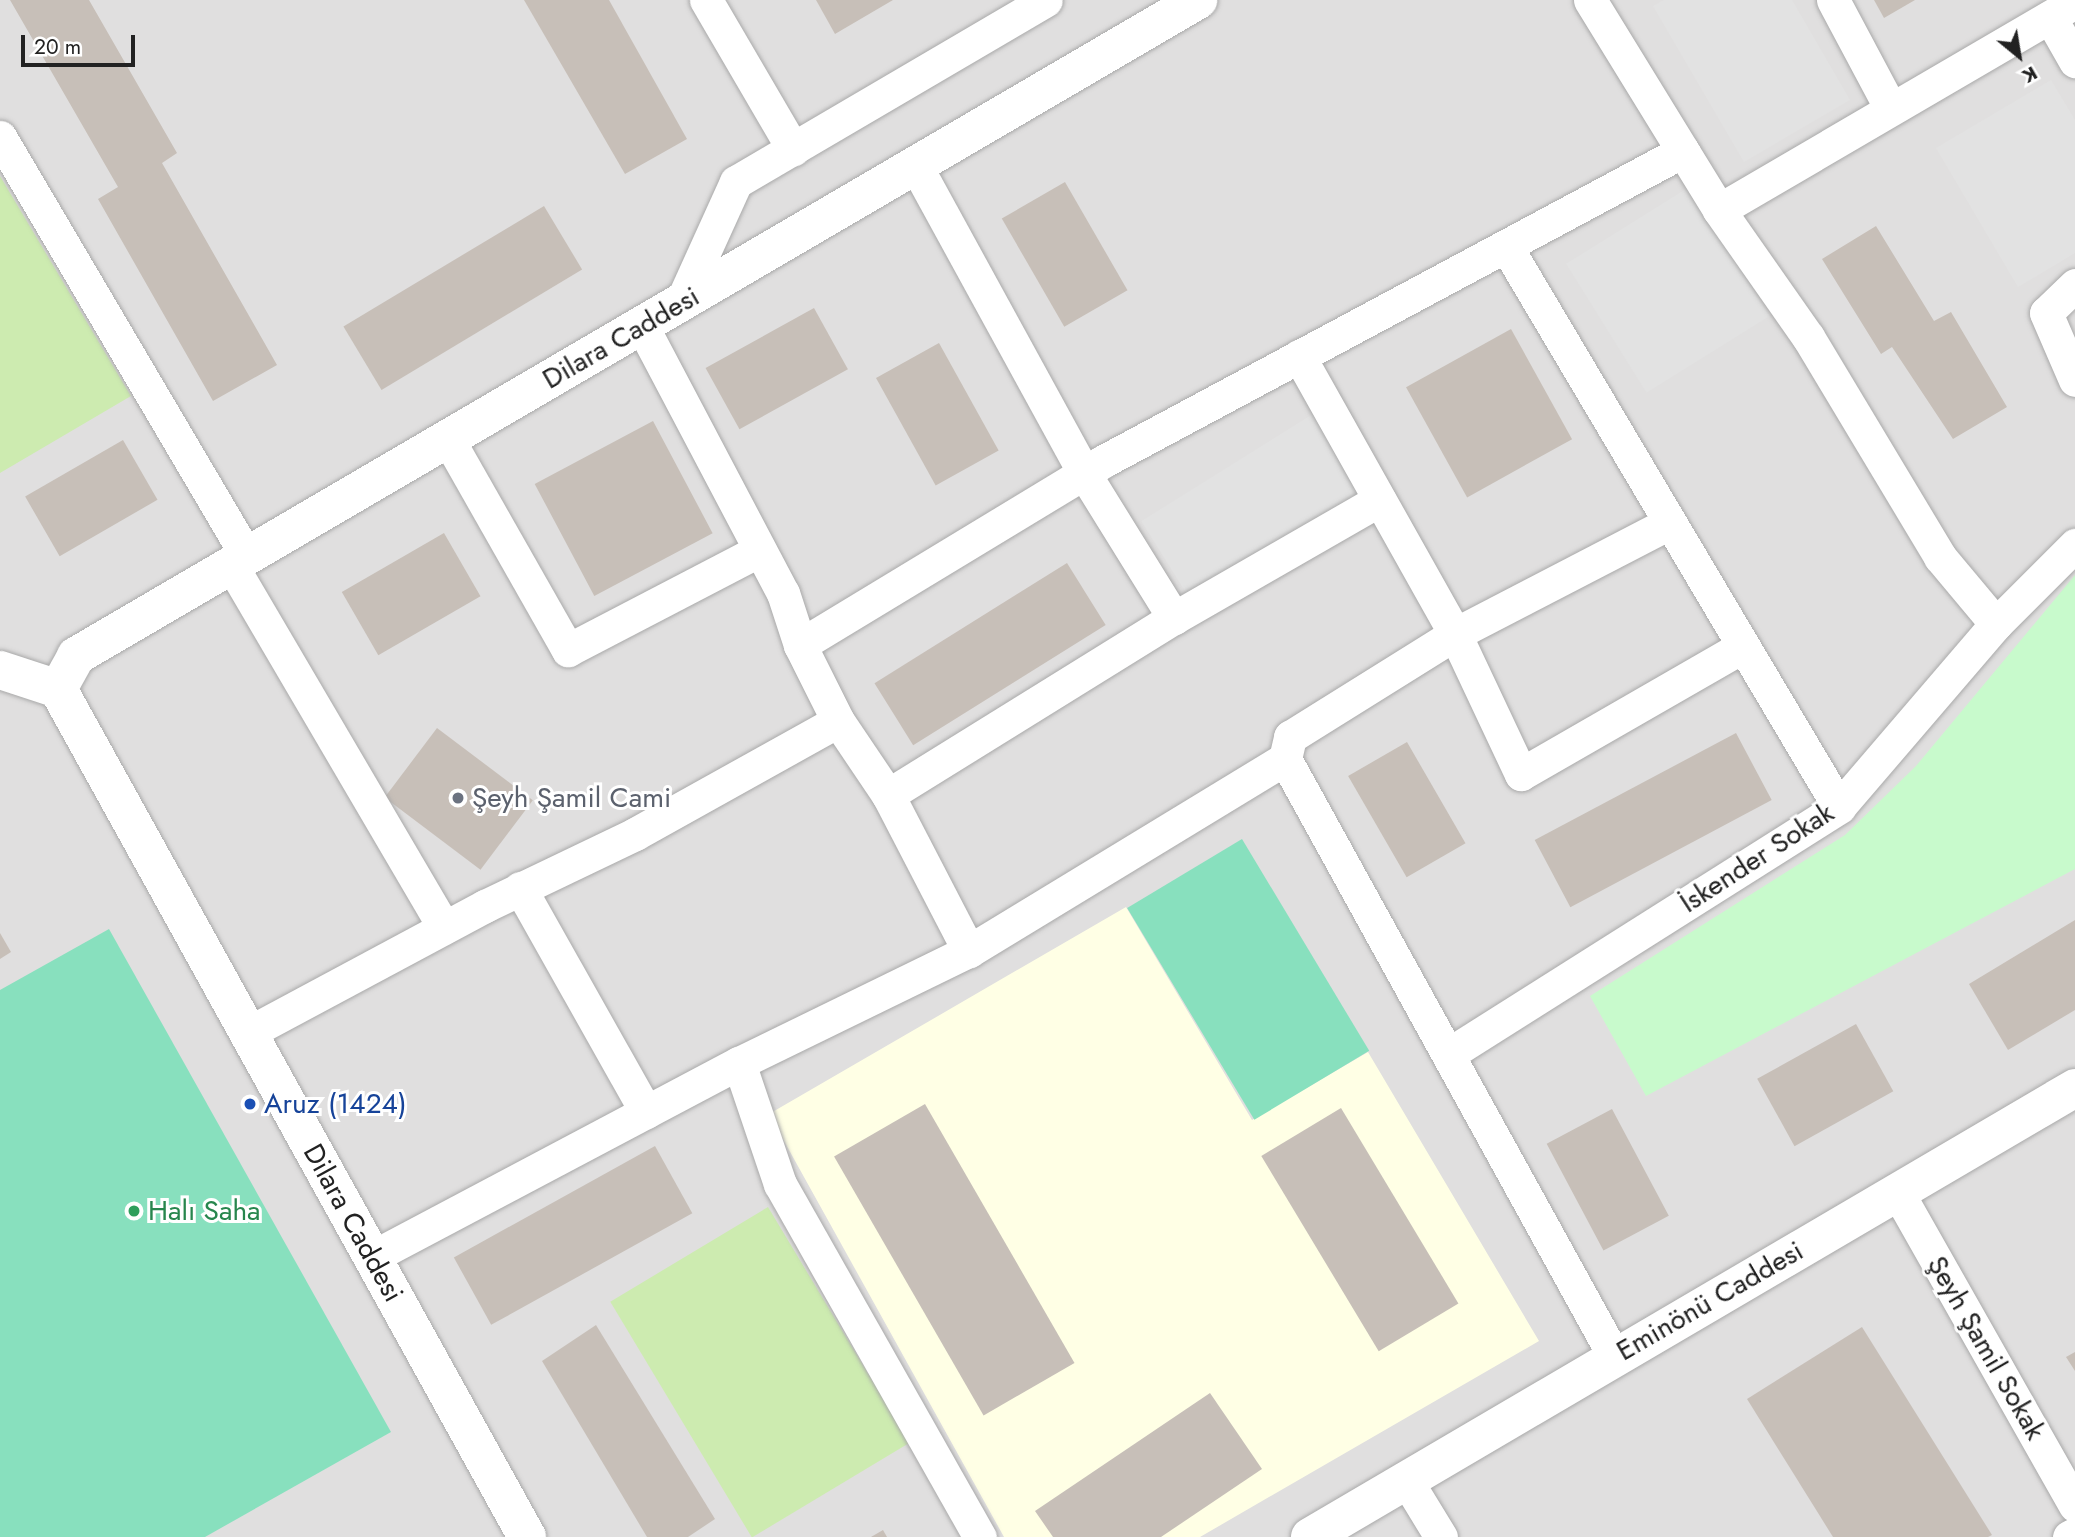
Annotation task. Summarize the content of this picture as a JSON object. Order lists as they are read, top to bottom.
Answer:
{
  "streets": {
    "street": [
      "Dilara Caddesi",
      "İskender Sokak",
      "Eminönü Caddesi",
      "Şeyh Şamil Sokak"
    ]
  },
  "crossings": [
    ["Eminönü Caddesi", "Şeyh Şamil Sokak"]
  ],
  "places": ["Şeyh Şamil Cami", "Aruz (1424)", "Halı Saha"],
  "scale_bar": "20 m",
  "north": "bottom right"
}
